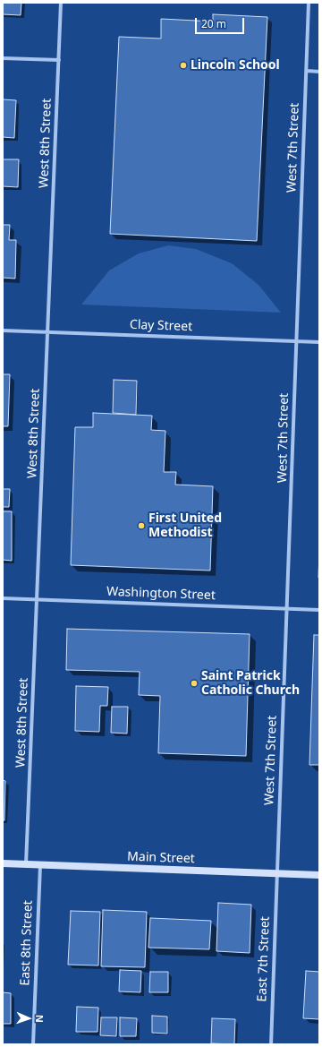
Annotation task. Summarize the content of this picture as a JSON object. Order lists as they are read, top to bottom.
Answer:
{
  "streets": {
    "main road": ["Main Street"],
    "street": [
      "West 8th Street",
      "West 7th Street",
      "Clay Street",
      "Washington Street",
      "East 8th Street",
      "East 7th Street"
    ]
  },
  "crossings": [
    ["West 8th Street", "Clay Street"],
    ["West 8th Street", "Washington Street"],
    ["West 8th Street", "Main Street"],
    ["West 7th Street", "Clay Street"],
    ["West 7th Street", "Washington Street"],
    ["West 7th Street", "Main Street"],
    ["West 7th Street", "East 7th Street"],
    ["Main Street", "East 8th Street"],
    ["Main Street", "East 7th Street"]
  ],
  "places": ["Lincoln School", "First United Methodist", "Saint Patrick Catholic Church"],
  "scale_bar": "20 m",
  "north": "right"
}
